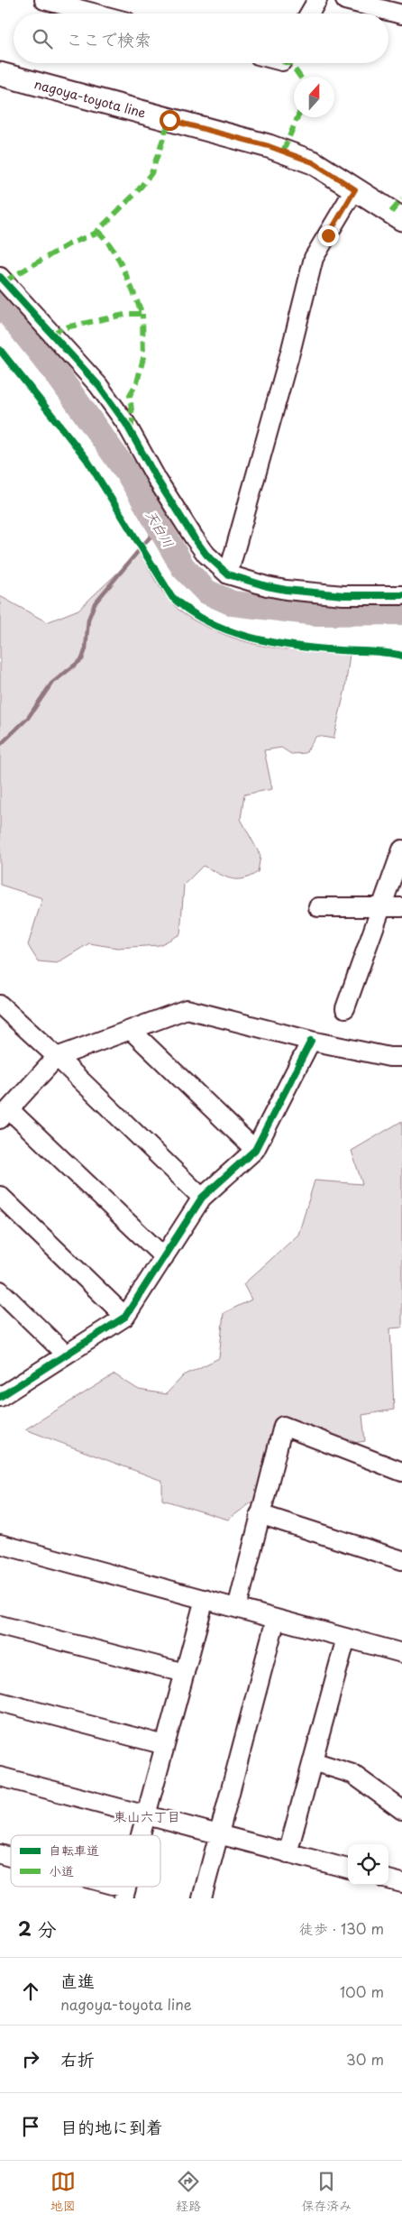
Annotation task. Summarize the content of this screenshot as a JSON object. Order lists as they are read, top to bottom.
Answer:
{
  "streets": {
    "main road": ["nagoya-toyota line"]
  },
  "districts": ["東山六丁目"],
  "water": ["天白川"],
  "legend": ["自転車道", "小道"],
  "north": "top",
  "page": {
    "search": "ここで検索",
    "heading": ["2 分", "徒歩 · 130 m"],
    "list": [
      ["直進", "nagoya-toyota line", "100 m"],
      ["右折", "30 m"],
      "目的地に到着"
    ],
    "nav": ["地図", "経路", "保存済み"]
  }
}
